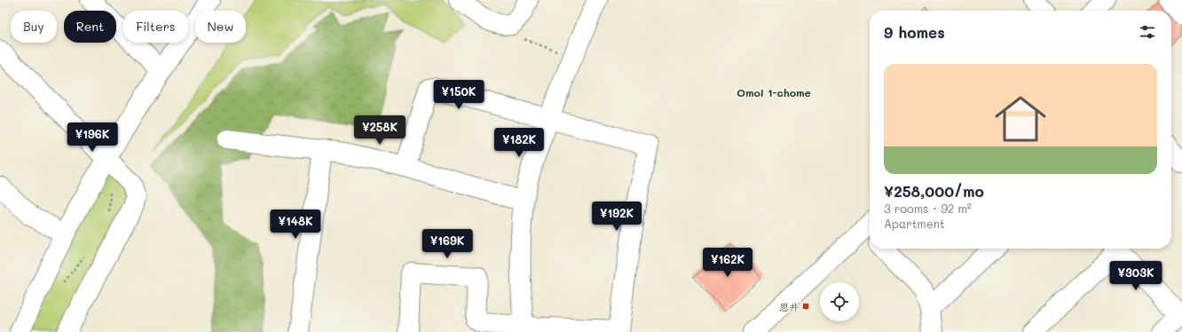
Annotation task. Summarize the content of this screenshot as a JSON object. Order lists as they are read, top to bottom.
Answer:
{
  "districts": ["Omoi 1-chome"],
  "places": {
    "transit": ["思井"]
  },
  "page": {
    "chip": [
      "Buy",
      "Rent",
      "Filters",
      "New"
    ],
    "heading": "9 homes",
    "list": [
      {
        "name": "¥258,000/mo",
        "note": "3 rooms · 92 m² · Apartment"
      }
    ],
    "price": [
      "¥150K",
      "¥258K",
      "¥196K",
      "¥182K",
      "¥192K",
      "¥148K",
      "¥169K",
      "¥162K",
      "¥303K"
    ]
  }
}
